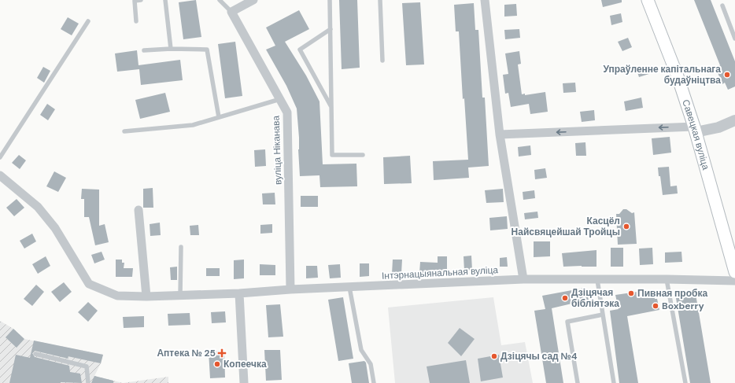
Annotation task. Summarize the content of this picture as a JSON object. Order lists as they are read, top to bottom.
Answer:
{
  "streets": {
    "main road": ["Савецкая вуліца"],
    "street": ["вуліца Ніканава", "Інтэрнацыянальная вуліца"]
  },
  "crossings": [
    ["вуліца Ніканава", "Інтэрнацыянальная вуліца"]
  ],
  "places": {
    "other": [
      "Упраўленне капітальнага будаўніцтва",
      "Касцёл Найсвяцейшай Тройцы",
      "Пивная пробка",
      "Дзіцячая бібліятэка",
      "Boxberry",
      "Дзіцячы сад №4",
      "Копеечка"
    ],
    "health": ["Аптека № 25"]
  }
}
